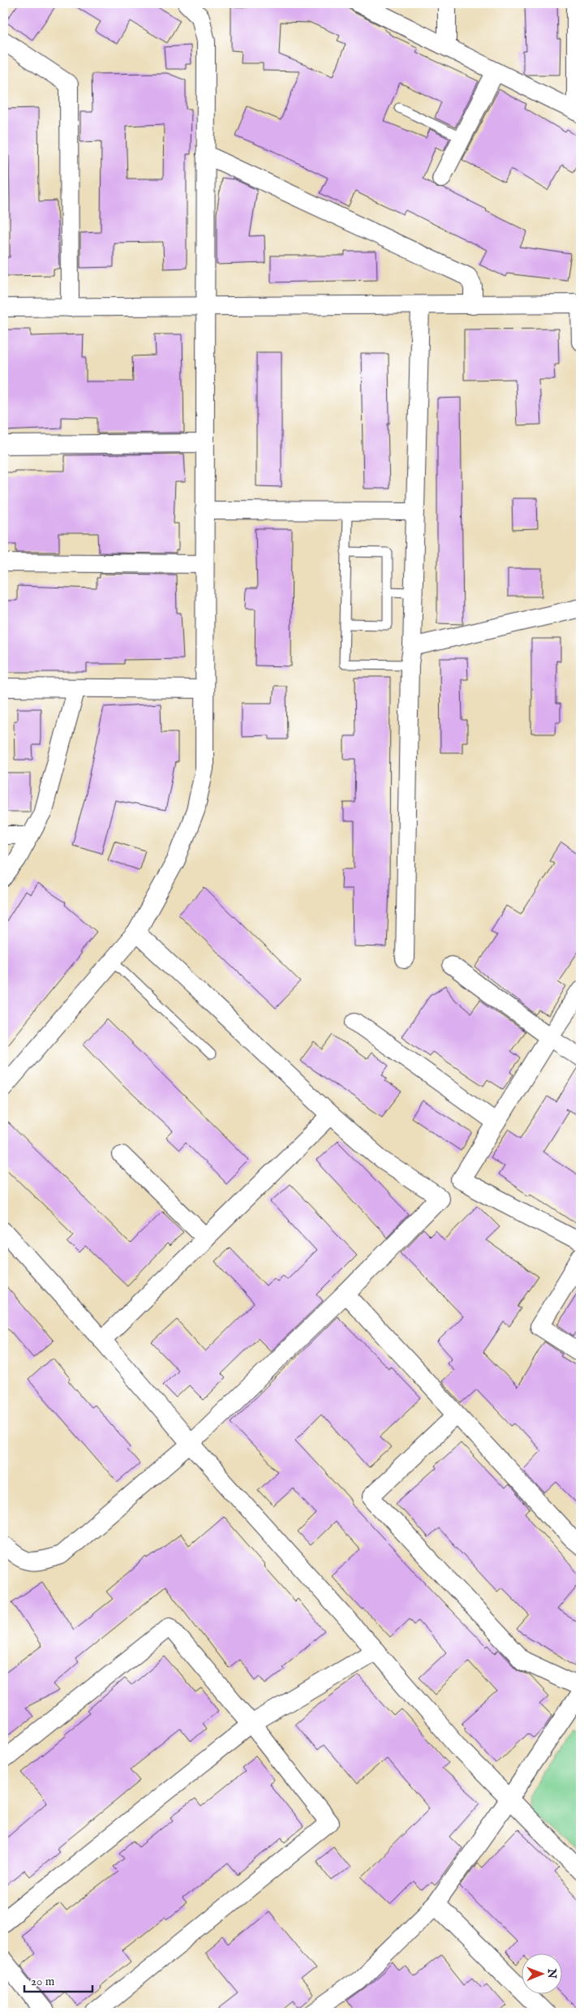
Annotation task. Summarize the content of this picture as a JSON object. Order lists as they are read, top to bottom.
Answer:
{
  "scale_bar": "20 m",
  "north": "right"
}
